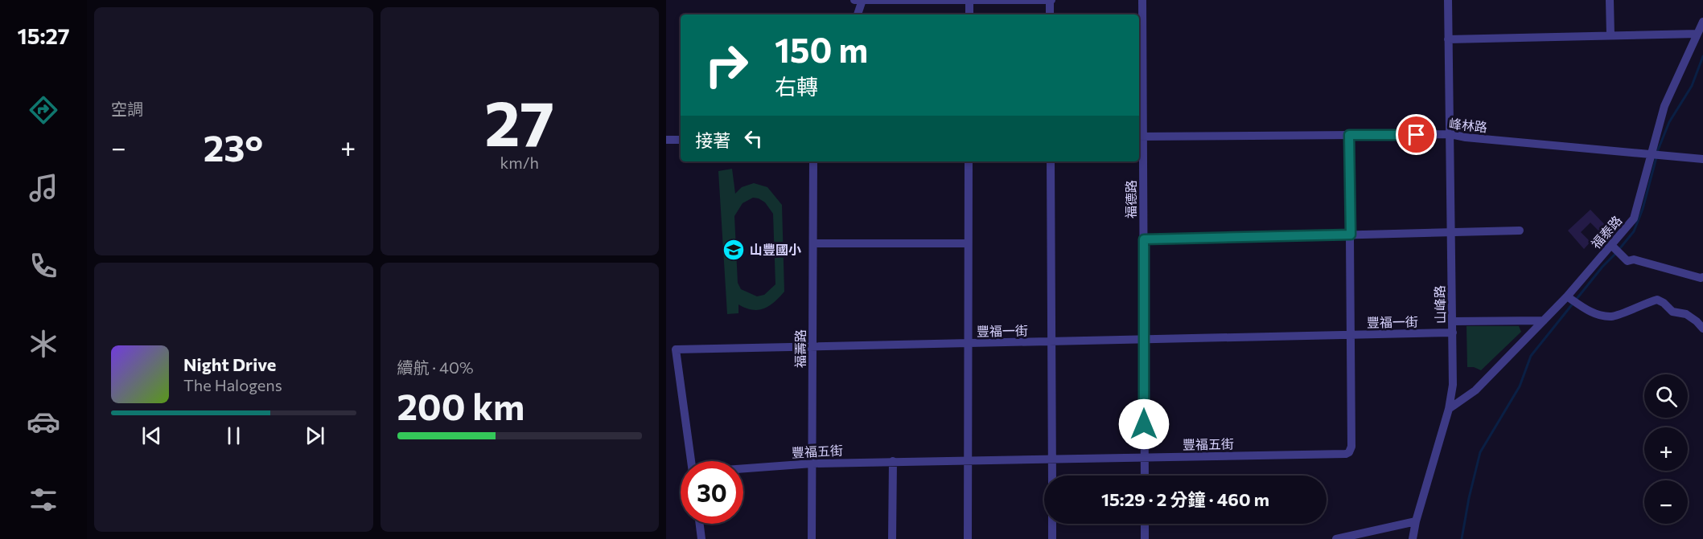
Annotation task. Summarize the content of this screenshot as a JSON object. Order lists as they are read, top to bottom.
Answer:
{
  "streets": {
    "street": [
      "峰林路",
      "福德路",
      "福泰路",
      "山峰路",
      "豐福一街",
      "福壽路",
      "豐福五街"
    ]
  },
  "crossings": [
    ["峰林路", "福德路"],
    ["峰林路", "福泰路"],
    ["峰林路", "山峰路"],
    ["峰林路", "豐福五街"],
    ["福德路", "豐福一街"],
    ["福德路", "豐福五街"],
    ["福泰路", "山峰路"],
    ["山峰路", "豐福一街"],
    ["豐福一街", "福壽路"],
    ["豐福一街", "豐福五街"],
    ["福壽路", "豐福五街"]
  ],
  "places": {
    "school or university": ["山豐國小"]
  },
  "page": {
    "tabs": "15:27",
    "tile": [
      "空調",
      ["27", "km/h"],
      ["續航 · 40%", "200 km"]
    ],
    "turn": ["150 m", "右轉"],
    "then": "接著",
    "heat": ["−", "23°", "+"],
    "song": ["Night Drive", "The Halogens"],
    "map_buttons": ["+", "−"],
    "limit": "30",
    "trip": "15:29 · 2 分鐘 · 460 m"
  }
}
